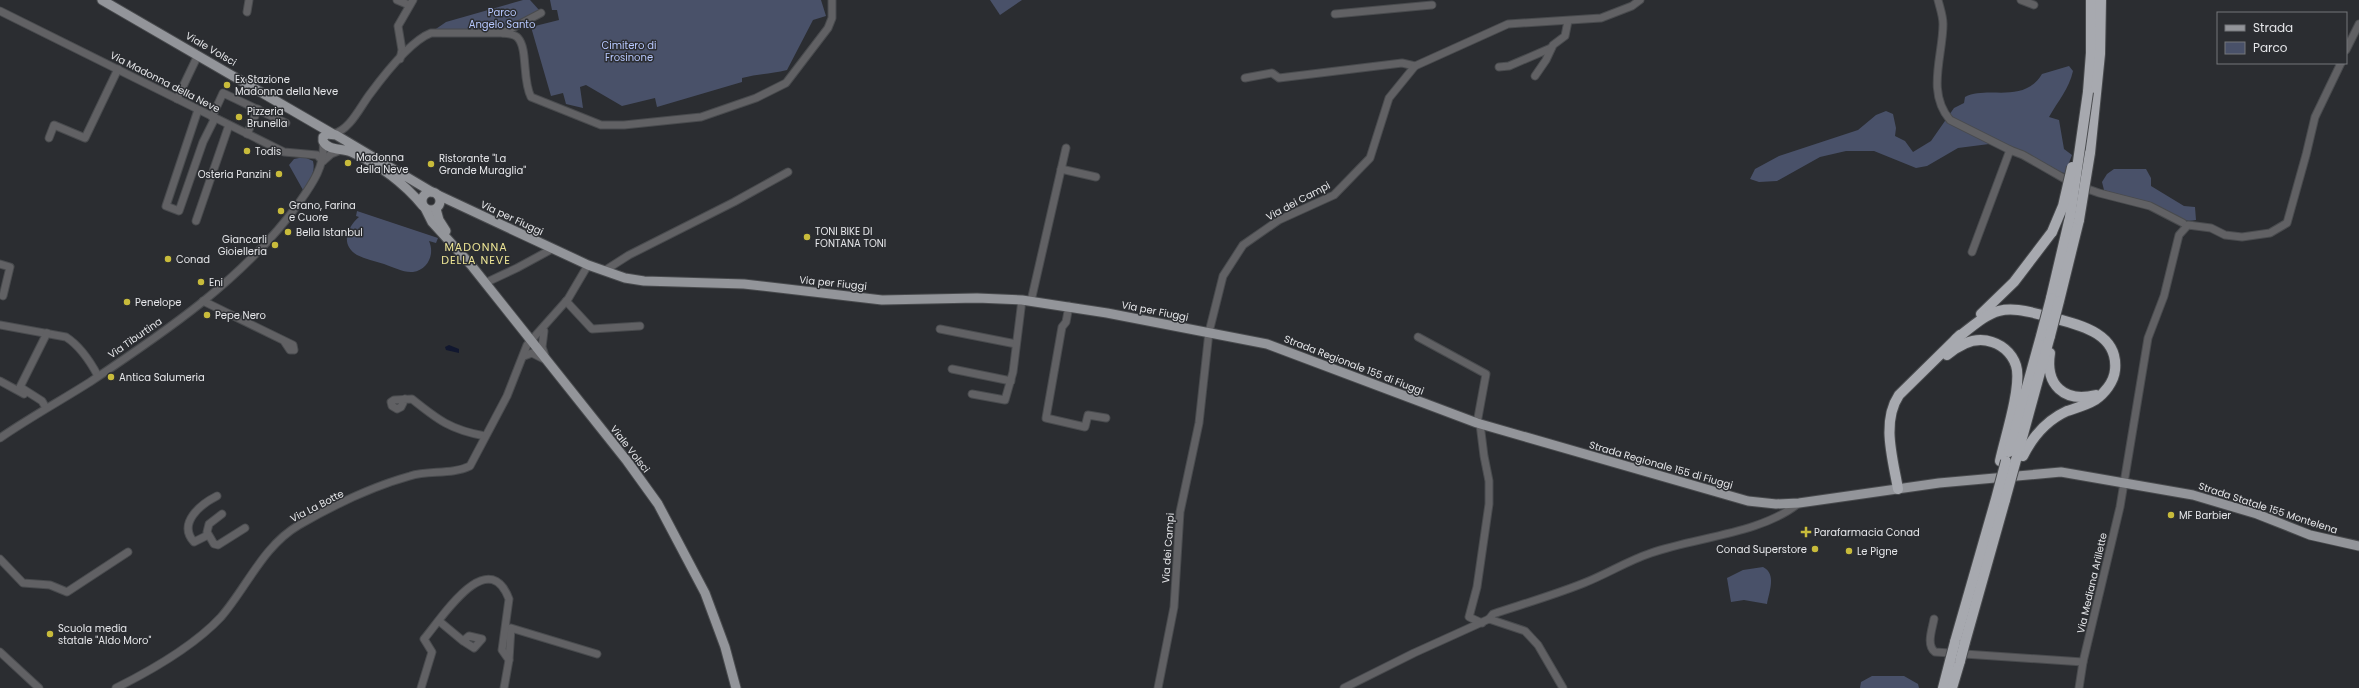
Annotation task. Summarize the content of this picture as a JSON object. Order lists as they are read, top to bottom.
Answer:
{
  "streets": {
    "main road": [
      "Viale Volsci",
      "Via per Fiuggi",
      "Strada Regionale 155 di Fiuggi",
      "Strada Statale 155 Montelena"
    ],
    "street": [
      "Via Madonna della Neve",
      "Via dei Campi",
      "Via Tiburtina",
      "Via La Botte",
      "Via Mediana Arillette"
    ]
  },
  "crossings": [
    ["Viale Volsci", "Via per Fiuggi"],
    ["Via Madonna della Neve", "Via Tiburtina"],
    ["Via dei Campi", "Via per Fiuggi"],
    ["Via dei Campi", "Strada Regionale 155 di Fiuggi"],
    ["Via per Fiuggi", "Strada Regionale 155 di Fiuggi"],
    ["Strada Regionale 155 di Fiuggi", "Strada Statale 155 Montelena"],
    ["Strada Regionale 155 di Fiuggi", "Via Mediana Arillette"],
    ["Strada Statale 155 Montelena", "Via Mediana Arillette"]
  ],
  "districts": ["MADONNA DELLA NEVE"],
  "parks": ["Parco Angelo Santo", "Cimitero di Frosinone"],
  "places": {
    "other": [
      "Ex Stazione Madonna della Neve",
      "Pizzeria Brunella",
      "Todis",
      "Madonna della Neve",
      "Ristorante \"La Grande Muraglia\"",
      "Osteria Panzini",
      "Grano, Farina e Cuore",
      "Bella Istanbul",
      "TONI BIKE DI FONTANA TONI",
      "Giancarli Gioielleria",
      "Conad",
      "Eni",
      "Penelope",
      "Pepe Nero",
      "Antica Salumeria",
      "MF Barbier",
      "Conad Superstore",
      "Le Pigne",
      "Scuola media statale \"Aldo Moro\""
    ],
    "health": ["Parafarmacia Conad"]
  },
  "legend": ["Strada", "Parco"]
}
